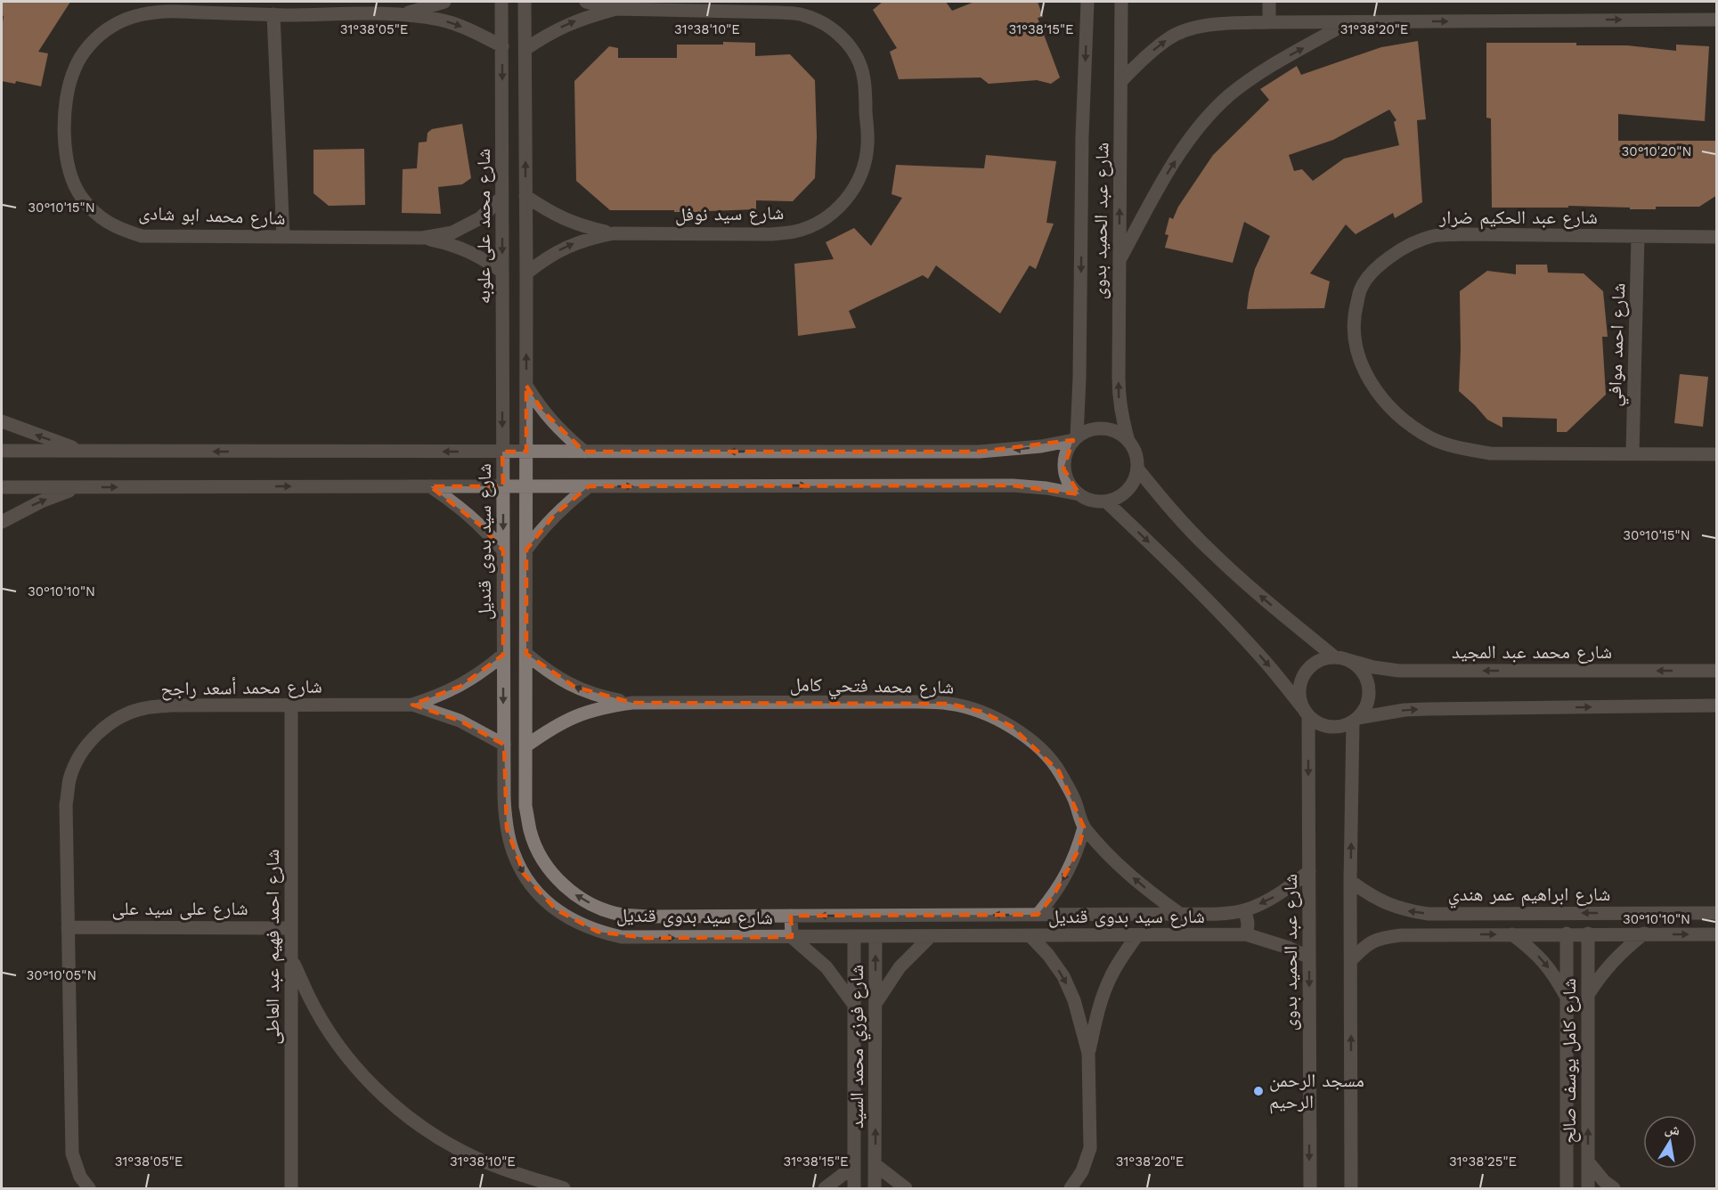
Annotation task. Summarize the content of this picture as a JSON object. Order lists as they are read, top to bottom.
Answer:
{
  "streets": {
    "street": [
      "شارع سيد نوفل",
      "شارع محمد ابو شادى",
      "شارع عبد الحكيم ضرار",
      "شارع عبد الحميد بدوى",
      "شارع محمد على علوبه",
      "شارع احمد موافي",
      "شارع سيد بدوى قنديل",
      "شارع محمد عبد المجيد",
      "شارع محمد فتحي كامل",
      "شارع محمد أسعد راجح",
      "شارع ابراهيم عمر هندي",
      "شارع على سيد على",
      "شارع احمد فهيم عبد العاطى",
      "شارع فوزي محمد السيد",
      "شارع كامل يوسف صالح"
    ]
  },
  "crossings": [
    ["شارع محمد ابو شادى", "شارع محمد على علوبه"],
    ["شارع عبد الحكيم ضرار", "شارع احمد موافي"],
    ["شارع عبد الحميد بدوى", "شارع سيد بدوى قنديل"],
    ["شارع عبد الحميد بدوى", "شارع محمد عبد المجيد"],
    ["شارع محمد على علوبه", "شارع سيد بدوى قنديل"],
    ["شارع سيد بدوى قنديل", "شارع محمد فتحي كامل"],
    ["شارع سيد بدوى قنديل", "شارع محمد أسعد راجح"],
    ["شارع سيد بدوى قنديل", "شارع فوزي محمد السيد"],
    ["شارع محمد أسعد راجح", "شارع على سيد على"],
    ["شارع محمد أسعد راجح", "شارع احمد فهيم عبد العاطى"],
    ["شارع على سيد على", "شارع احمد فهيم عبد العاطى"]
  ],
  "places": ["مسجد الرحمن الرحيم"],
  "north": "top",
  "coordinates": [
    "31°38'05\"E",
    "31°38'10\"E",
    "31°38'15\"E",
    "31°38'20\"E",
    "30°10'20\"N",
    "30°10'15\"N",
    "30°10'10\"N",
    "30°10'05\"N",
    "31°38'25\"E"
  ]
}
